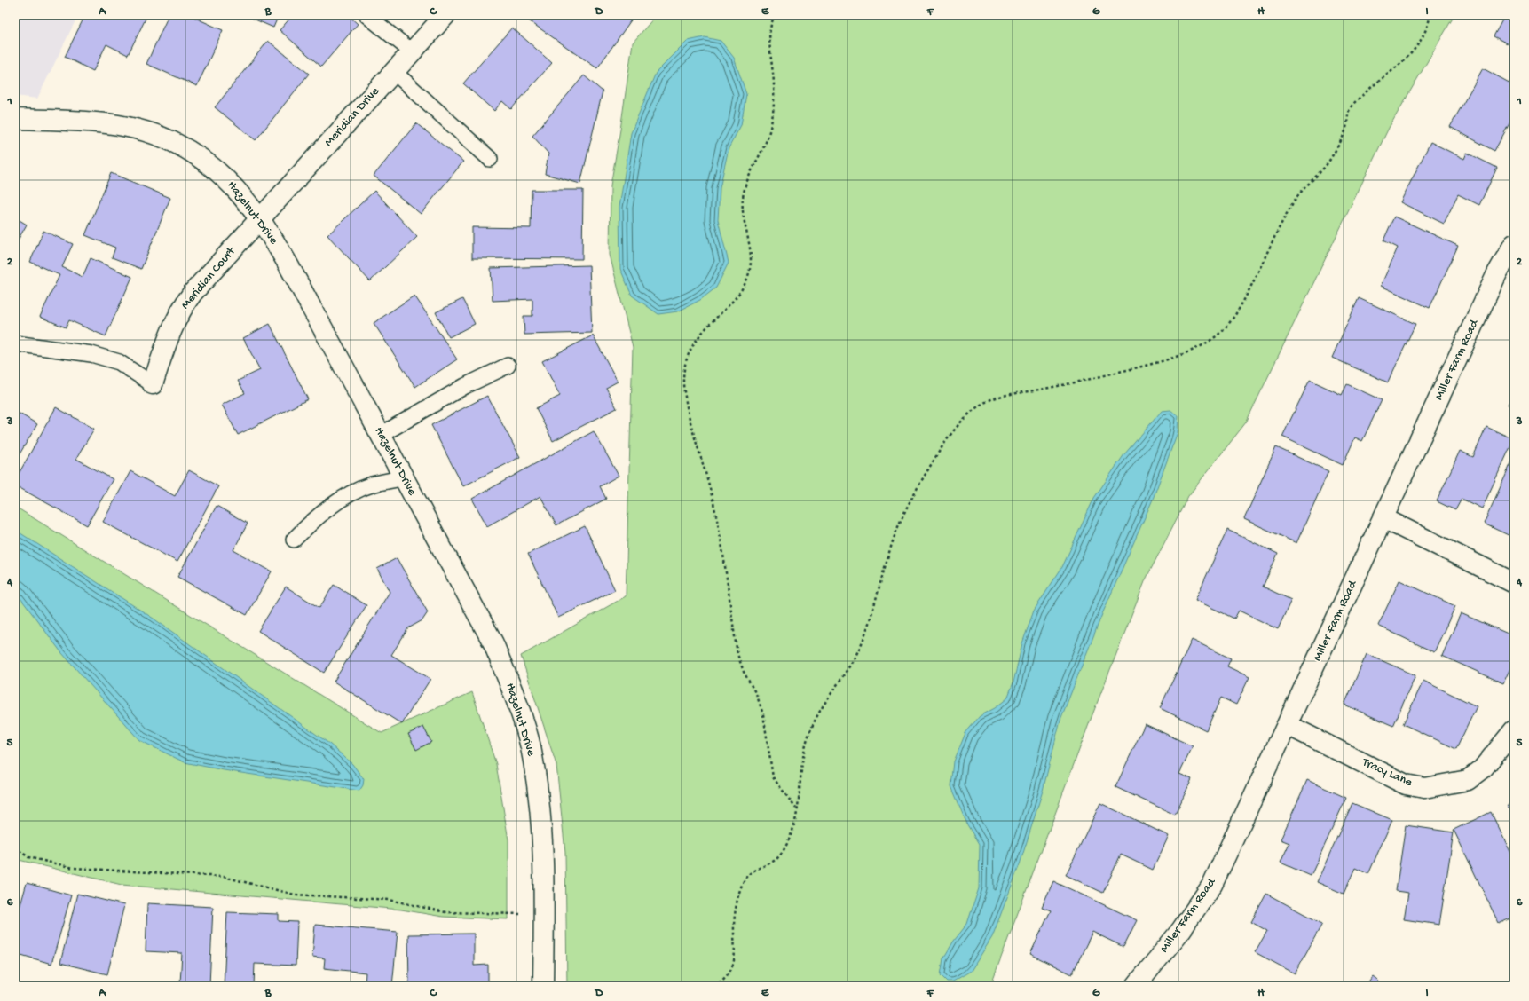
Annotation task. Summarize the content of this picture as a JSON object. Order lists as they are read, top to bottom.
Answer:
{
  "streets": {
    "street": [
      "Meridian Drive",
      "Hazelnut Drive",
      "Meridian Court",
      "Miller Farm Road",
      "Tracy Lane"
    ]
  },
  "crossings": [
    ["Meridian Drive", "Hazelnut Drive"],
    ["Meridian Drive", "Meridian Court"],
    ["Hazelnut Drive", "Meridian Court"],
    ["Miller Farm Road", "Tracy Lane"]
  ],
  "grid": {
    "columns": [
      "A",
      "B",
      "C",
      "D",
      "E",
      "F",
      "G",
      "H",
      "I"
    ],
    "rows": [
      "1",
      "2",
      "3",
      "4",
      "5",
      "6"
    ]
  }
}
